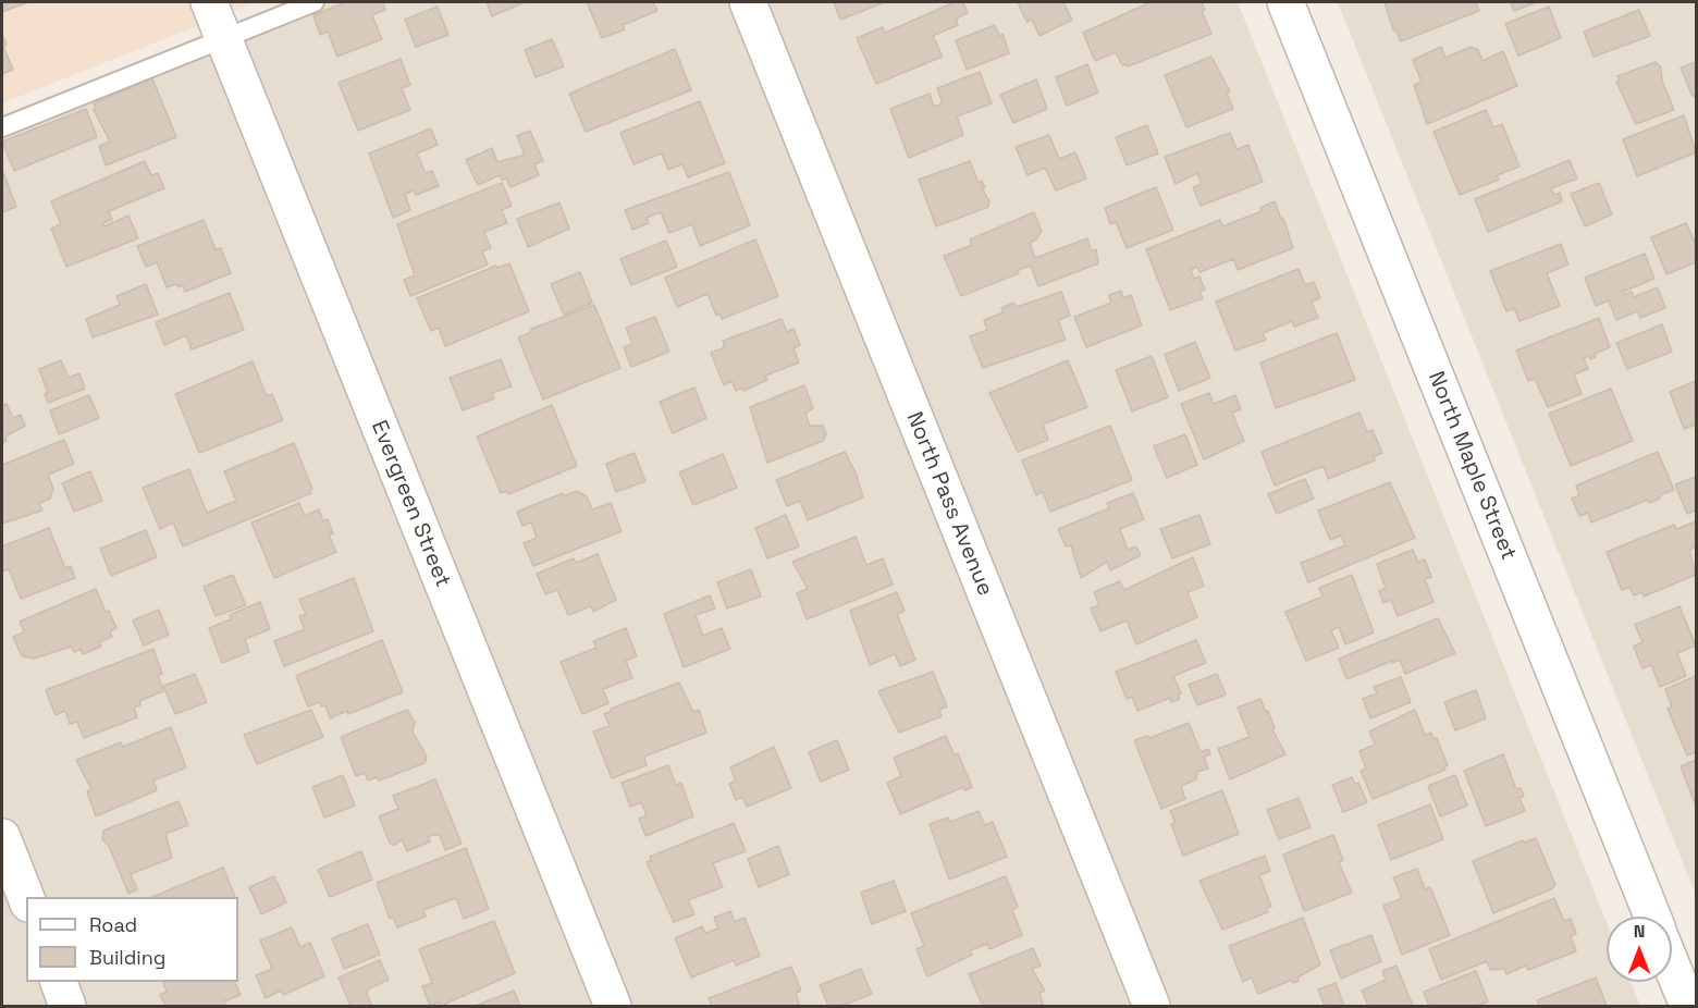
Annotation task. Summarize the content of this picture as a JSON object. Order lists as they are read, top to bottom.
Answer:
{
  "streets": {
    "street": ["North Maple Street", "Evergreen Street", "North Pass Avenue"]
  },
  "legend": ["Road", "Building"],
  "north": "top"
}
